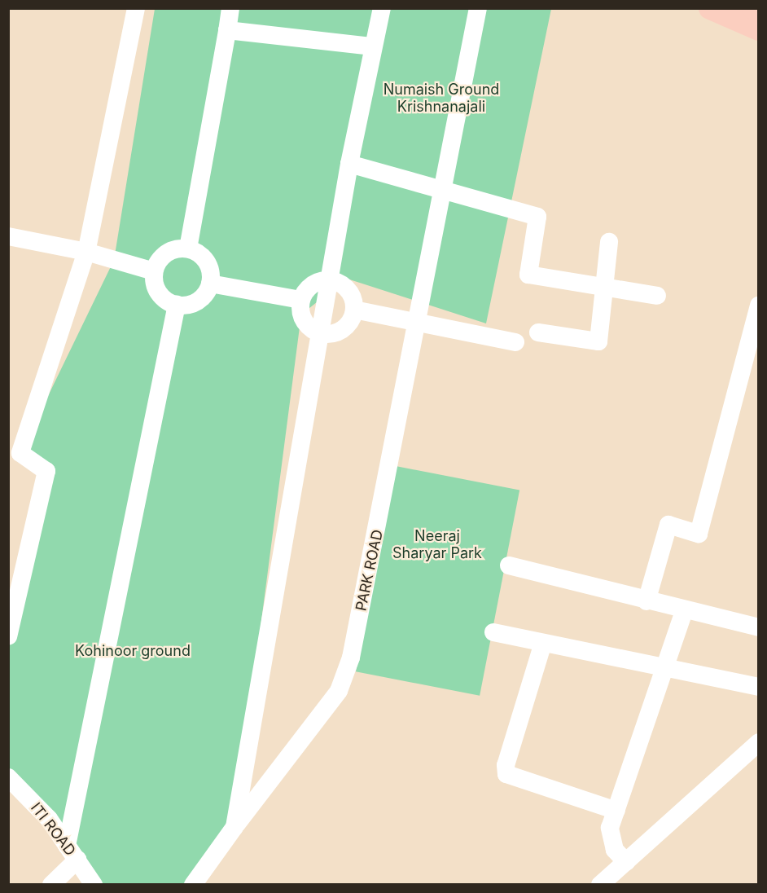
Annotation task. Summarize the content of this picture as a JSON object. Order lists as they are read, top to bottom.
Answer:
{
  "streets": {
    "street": ["PARK ROAD", "ITI ROAD"]
  },
  "parks": ["Numaish Ground Krishnanajali", "Neeraj Sharyar Park", "Kohinoor ground"]
}
